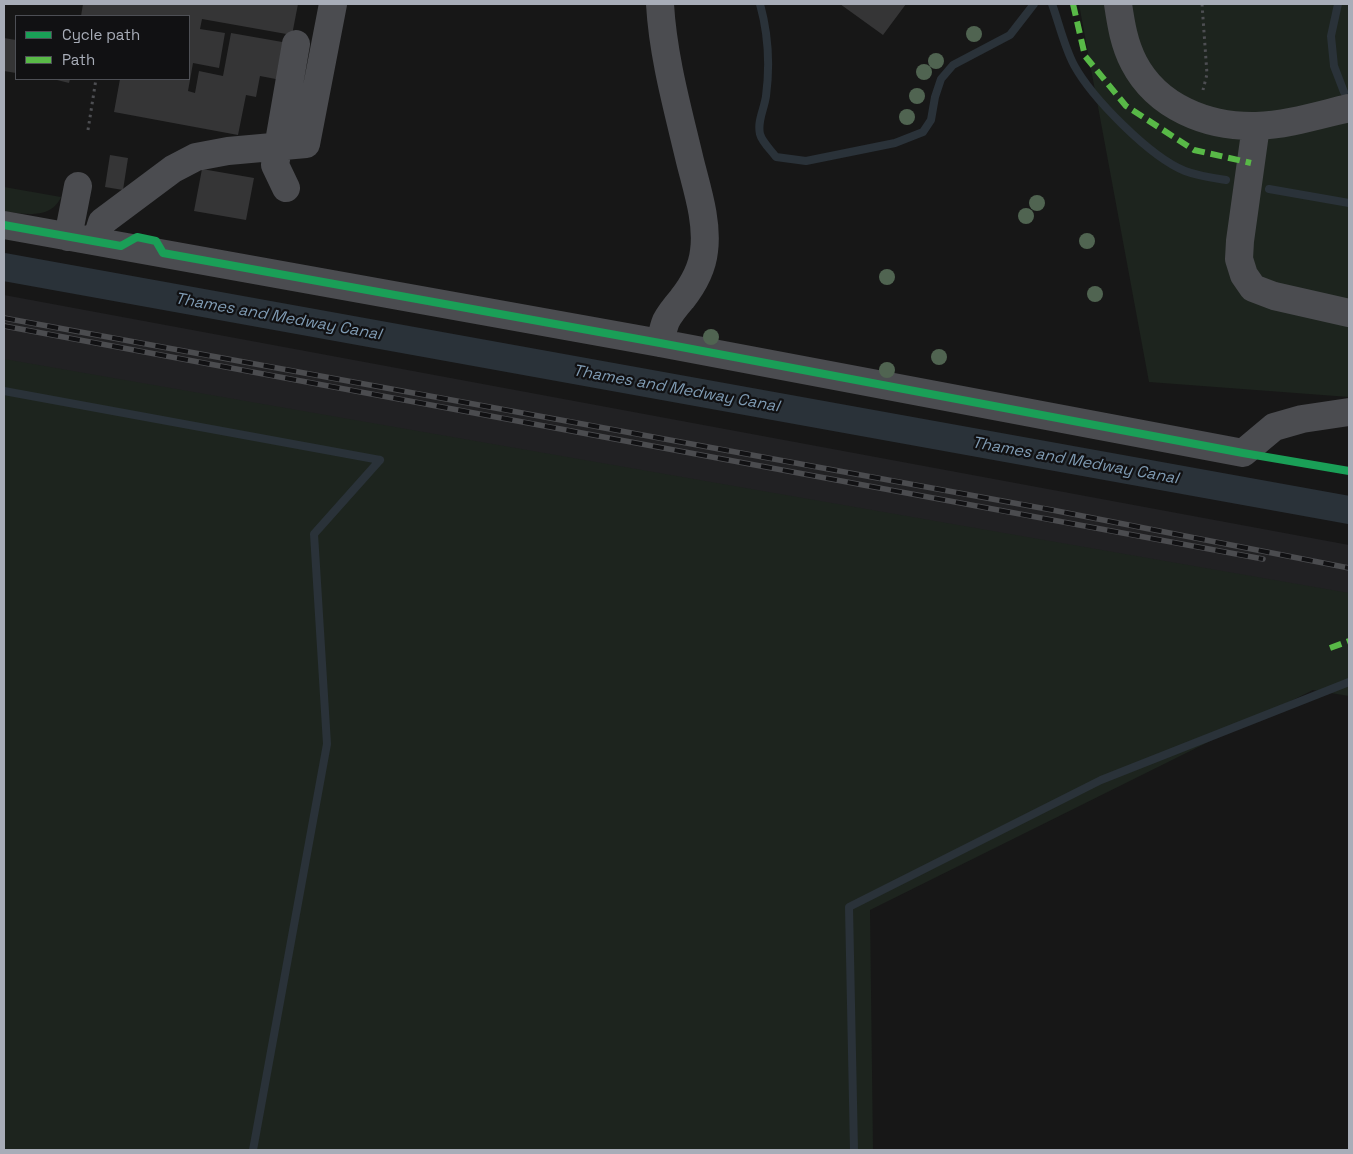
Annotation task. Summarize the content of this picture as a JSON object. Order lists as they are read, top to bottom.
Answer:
{
  "water": ["Thames and Medway Canal"],
  "legend": ["Cycle path", "Path"]
}
